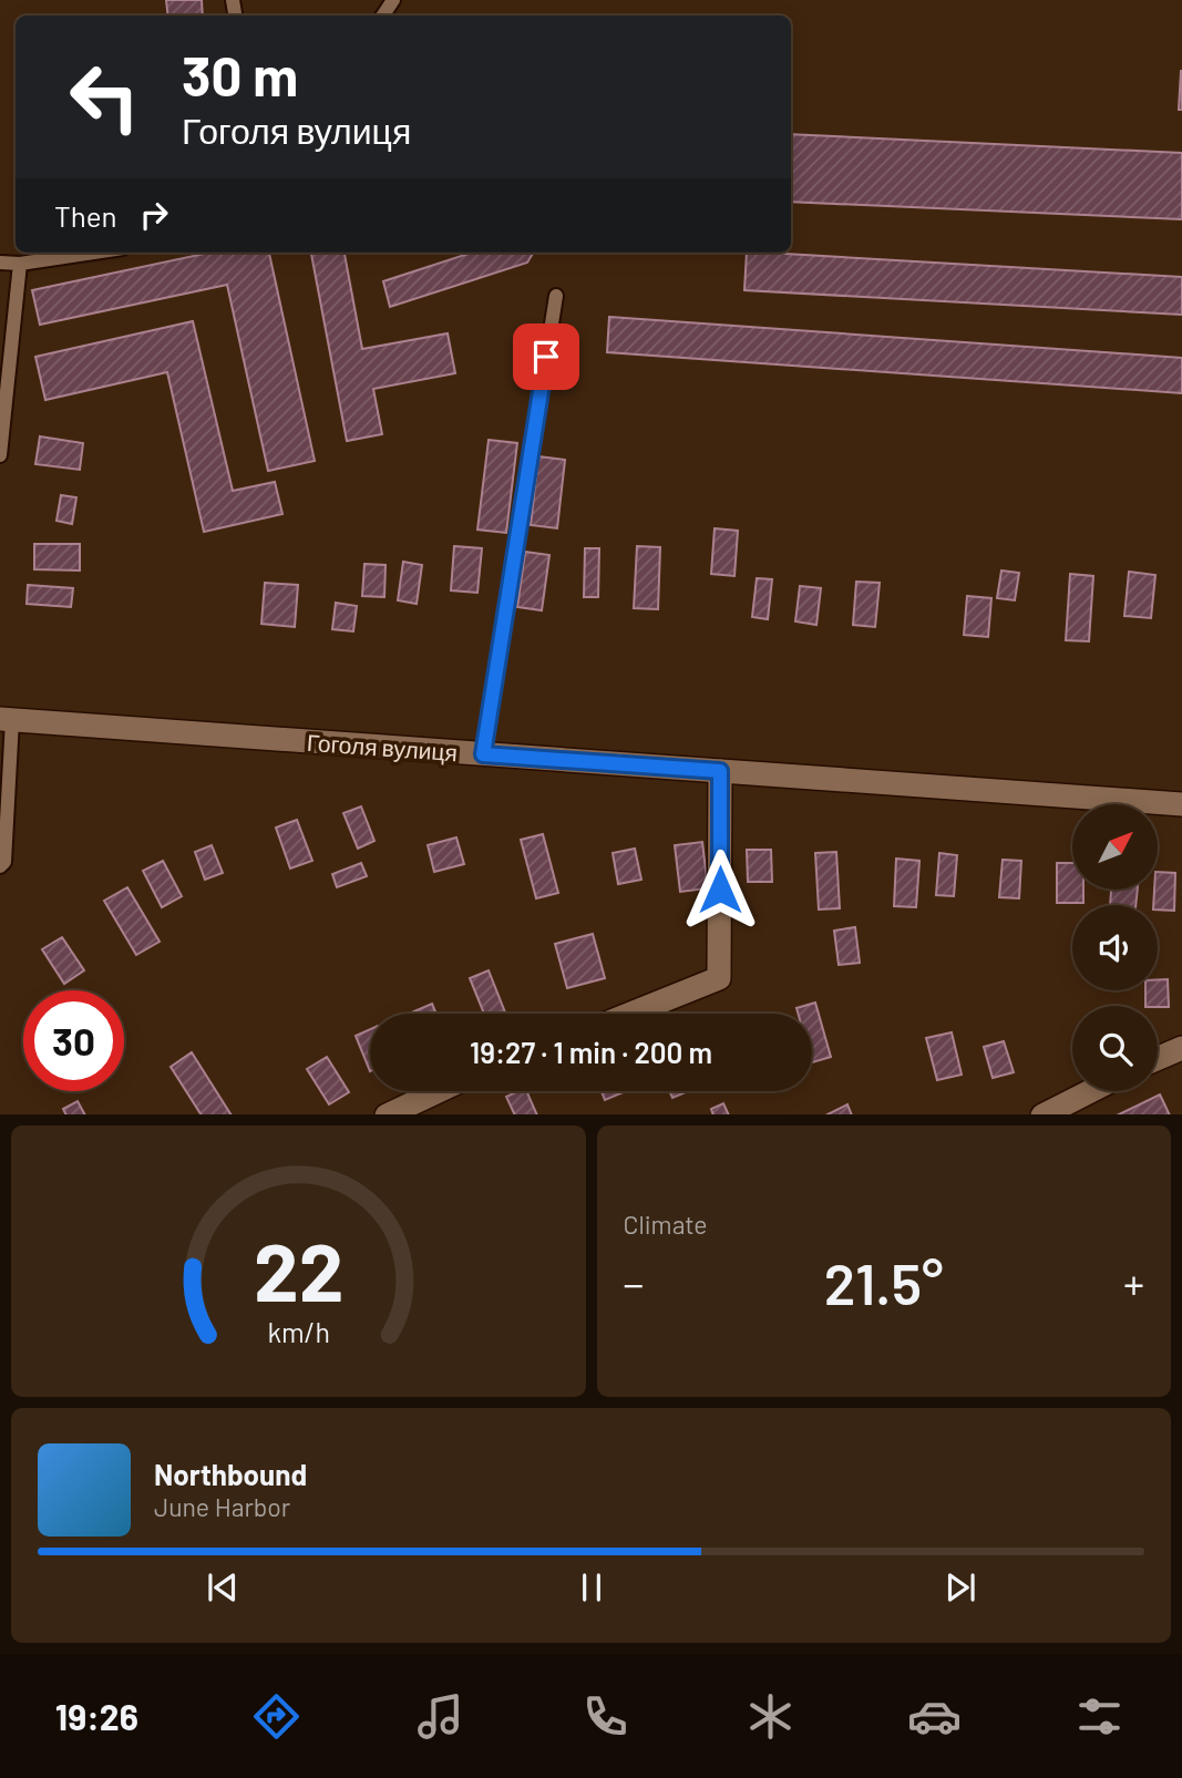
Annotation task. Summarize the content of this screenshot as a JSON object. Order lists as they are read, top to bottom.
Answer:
{
  "streets": {
    "main road": ["Гоголя вулиця"]
  },
  "north": "top right",
  "page": {
    "turn": ["30 m", "Гоголя вулиця"],
    "then": "Then",
    "limit": "30",
    "trip": "19:27 · 1 min · 200 m",
    "tile": "Climate",
    "heat": ["−", "21.5°", "+"],
    "song": ["Northbound", "June Harbor"],
    "tabs": "19:26",
    "gauge": ["22", "km/h"]
  }
}
